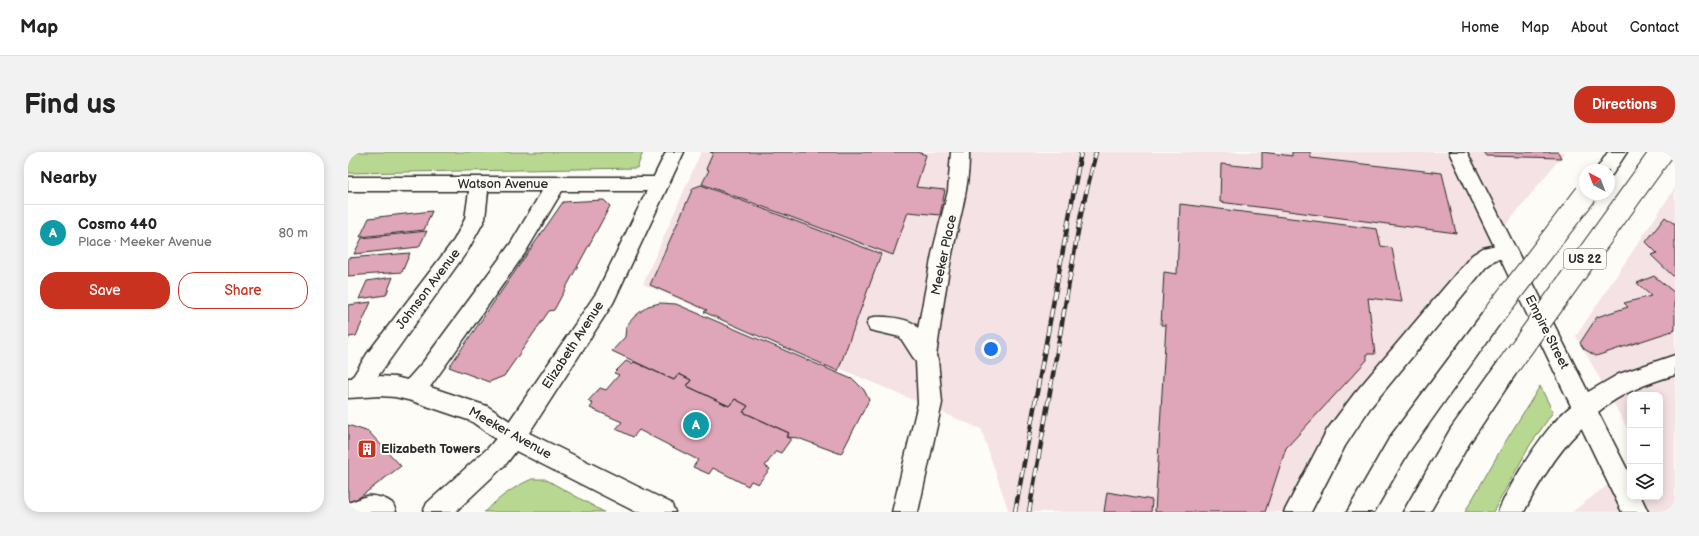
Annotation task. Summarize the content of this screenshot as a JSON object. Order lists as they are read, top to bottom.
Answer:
{
  "streets": {
    "main road": [
      "Watson Avenue",
      "Meeker Place",
      "US 22",
      "Johnson Avenue",
      "Empire Street",
      "Elizabeth Avenue",
      "Meeker Avenue"
    ]
  },
  "crossings": [
    ["Watson Avenue", "Johnson Avenue"],
    ["Watson Avenue", "Elizabeth Avenue"],
    ["Johnson Avenue", "Meeker Avenue"],
    ["Elizabeth Avenue", "Meeker Avenue"]
  ],
  "places": {
    "building": ["Elizabeth Towers"]
  },
  "north": "top left",
  "page": {
    "header": "Map",
    "nav": [
      "Home",
      "Map",
      "About",
      "Contact"
    ],
    "buttons": [
      "Directions",
      ["Save", "Share"]
    ],
    "title": "Find us",
    "heading": "Nearby",
    "list": [
      {
        "mark": "A",
        "name": "Cosmo 440",
        "note": "Place · Meeker Avenue",
        "value": "80 m"
      }
    ],
    "map_buttons": ["+", "−"],
    "pins": "A"
  }
}
